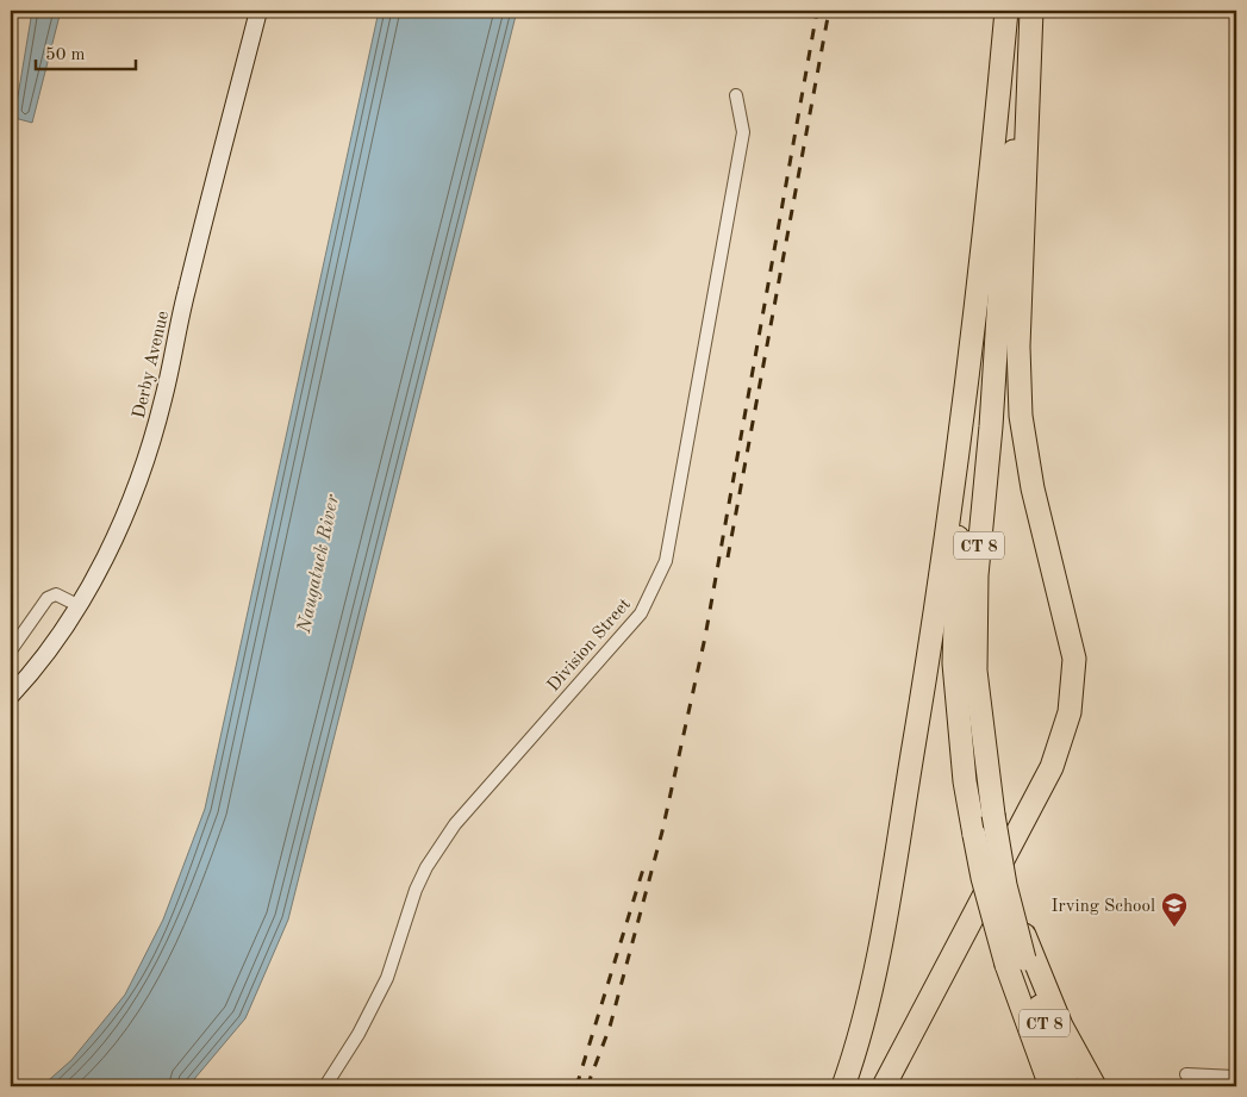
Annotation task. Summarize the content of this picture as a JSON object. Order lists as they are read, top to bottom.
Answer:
{
  "streets": {
    "highway": ["CT 8"],
    "main road": ["Derby Avenue"],
    "street": ["Division Street"]
  },
  "water": ["Naugatuck River"],
  "places": {
    "school or university": ["Irving School"]
  },
  "scale_bar": "50 m"
}
